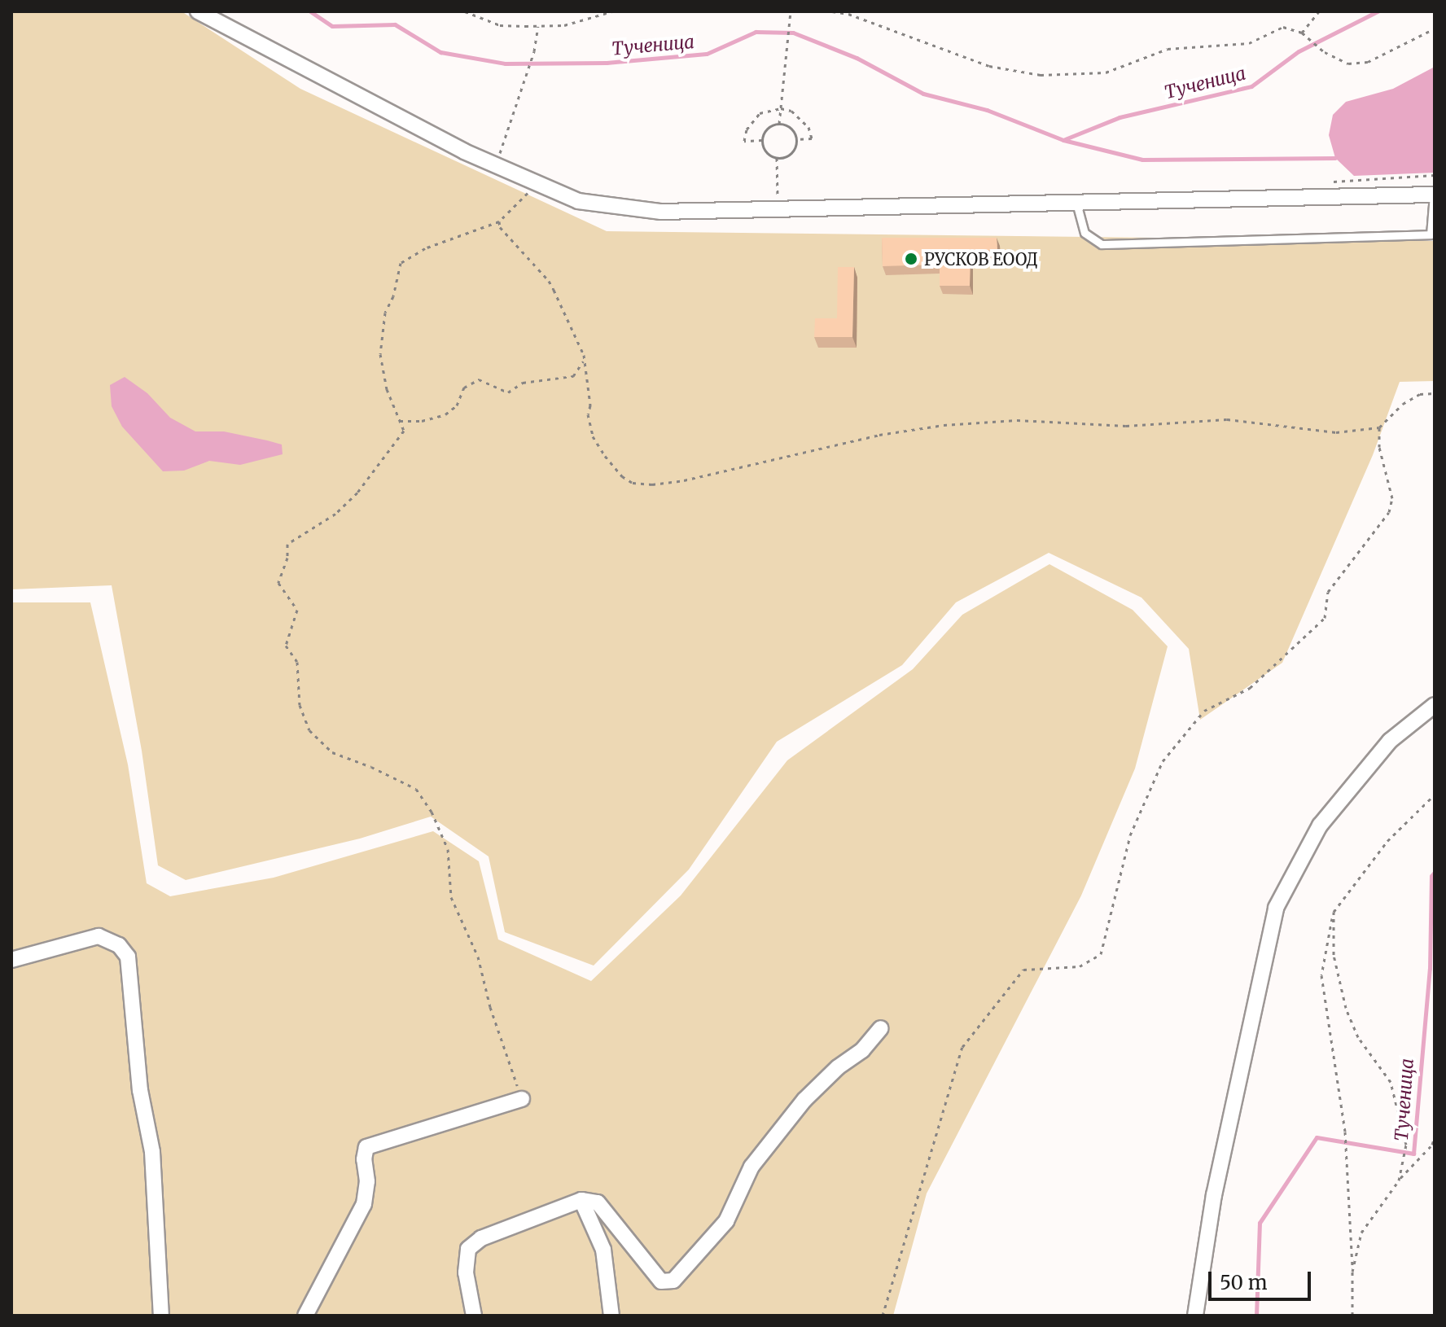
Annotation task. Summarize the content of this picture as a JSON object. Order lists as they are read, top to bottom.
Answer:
{
  "water": ["Тученица"],
  "places": ["РУСКОВ ЕООД"],
  "scale_bar": "50 m"
}
